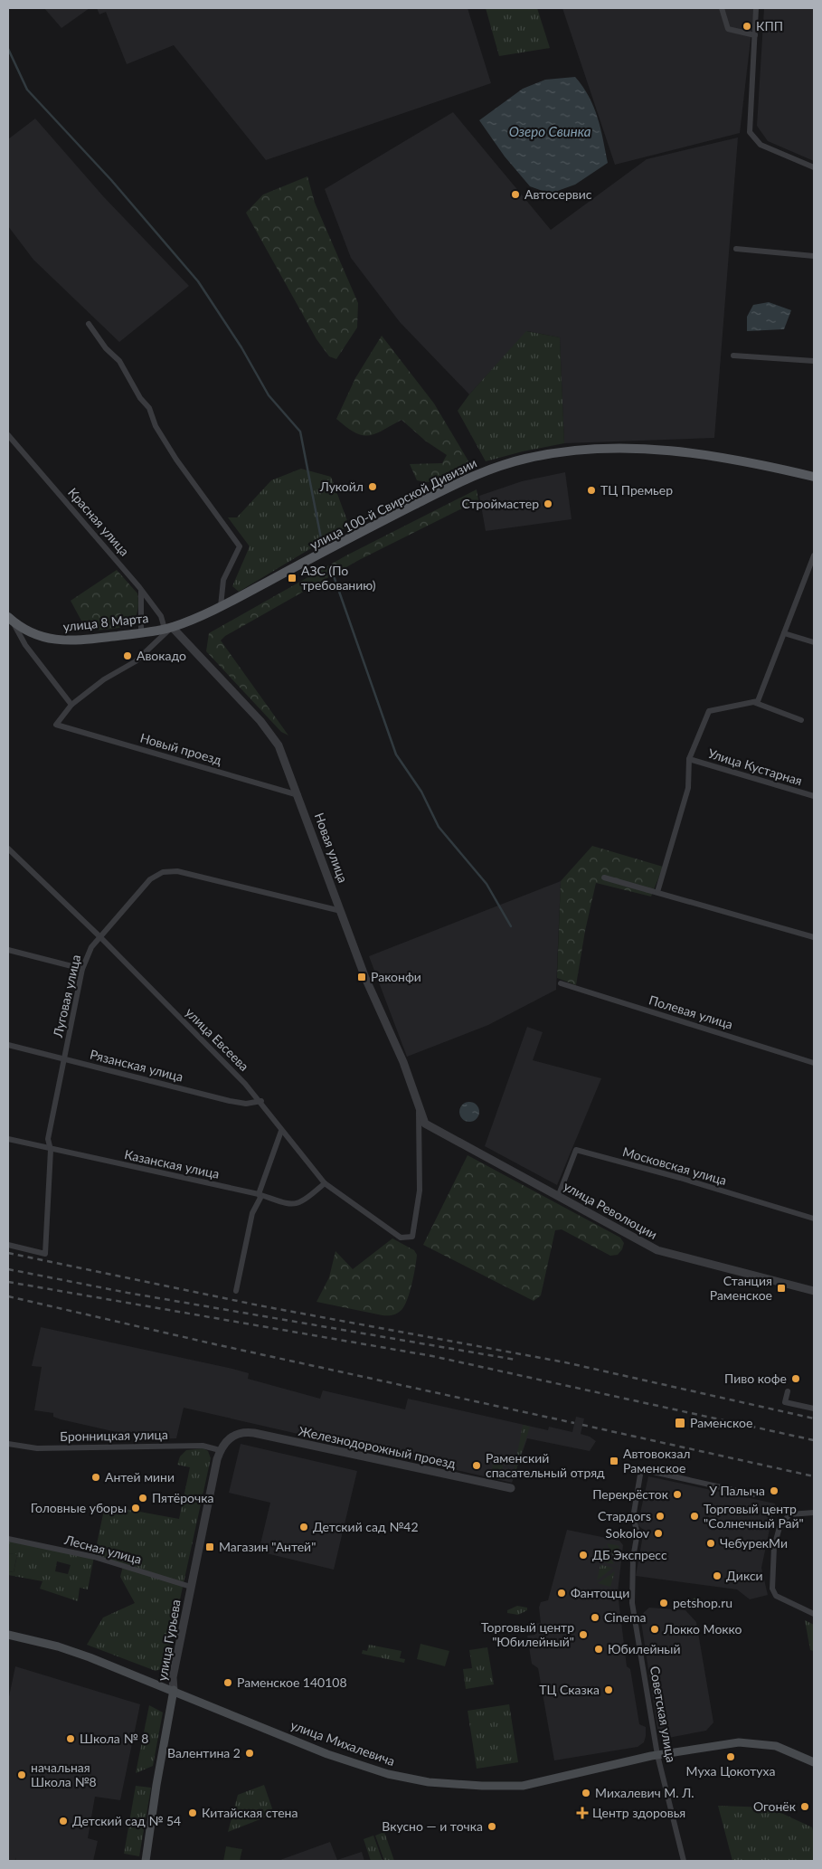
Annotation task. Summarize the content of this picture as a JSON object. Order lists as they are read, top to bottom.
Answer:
{
  "streets": {
    "main road": [
      "улица 100-й Свирской Дивизии",
      "улица 8 Марта",
      "улица Гурьева",
      "улица Михалевича"
    ],
    "street": [
      "Красная улица",
      "Новый проезд",
      "Улица Кустарная",
      "Новая улица",
      "Луговая улица",
      "Полевая улица",
      "улица Евсеева",
      "Рязанская улица",
      "Казанская улица",
      "Московская улица",
      "улица Революции",
      "Бронницкая улица",
      "Железнодорожный проезд",
      "Лесная улица",
      "Советская улица"
    ]
  },
  "crossings": [
    ["улица 100-й Свирской Дивизии", "Красная улица"],
    ["улица 100-й Свирской Дивизии", "улица 8 Марта"],
    ["улица 100-й Свирской Дивизии", "Новая улица"],
    ["Красная улица", "улица 8 Марта"],
    ["Красная улица", "Новая улица"],
    ["улица 8 Марта", "Новая улица"],
    ["Новый проезд", "Новая улица"],
    ["Новая улица", "Луговая улица"],
    ["Новая улица", "улица Евсеева"],
    ["Новая улица", "улица Революции"],
    ["Луговая улица", "улица Евсеева"],
    ["Луговая улица", "Рязанская улица"],
    ["Луговая улица", "Казанская улица"],
    ["улица Евсеева", "Рязанская улица"],
    ["улица Евсеева", "Казанская улица"],
    ["улица Евсеева", "улица Революции"],
    ["Московская улица", "улица Революции"],
    ["Бронницкая улица", "Железнодорожный проезд"],
    ["Бронницкая улица", "улица Гурьева"],
    ["Железнодорожный проезд", "улица Гурьева"],
    ["Лесная улица", "улица Гурьева"],
    ["улица Гурьева", "улица Михалевича"],
    ["Советская улица", "улица Михалевича"]
  ],
  "water": ["Озеро Свинка"],
  "places": {
    "other": [
      "КПП",
      "Автосервис",
      "Лукойл",
      "ТЦ Премьер",
      "Строймастер",
      "Авокадо",
      "Пиво кофе",
      "Раменский спасательный отряд",
      "Антей мини",
      "У Палыча",
      "Перекрёсток",
      "Пятёрочка",
      "Головные уборы",
      "Стардогs",
      "Торговый центр \"Солнечный Рай\"",
      "Детский сад №42",
      "Sokolov",
      "ЧебурекМи",
      "ДБ Экспресс",
      "Дикси",
      "Фантоцци",
      "petshop.ru",
      "Cinema",
      "Локко Мокко",
      "Торговый центр \"Юбилейный\"",
      "Юбилейный",
      "Раменское 140108",
      "ТЦ Сказка",
      "Школа № 8",
      "Валентина 2",
      "Муха Цокотуха",
      "начальная Школа №8",
      "Михалевич М. Л.",
      "Огонёк",
      "Китайская стена",
      "Детский сад № 54",
      "Вкусно — и точка"
    ],
    "transit": [
      "АЗС (По требованию)",
      "Раконфи",
      "Станция Раменское",
      "Раменское",
      "Автовокзал Раменское",
      "Магазин \"Антей\""
    ],
    "health": ["Центр здоровья"]
  }
}
